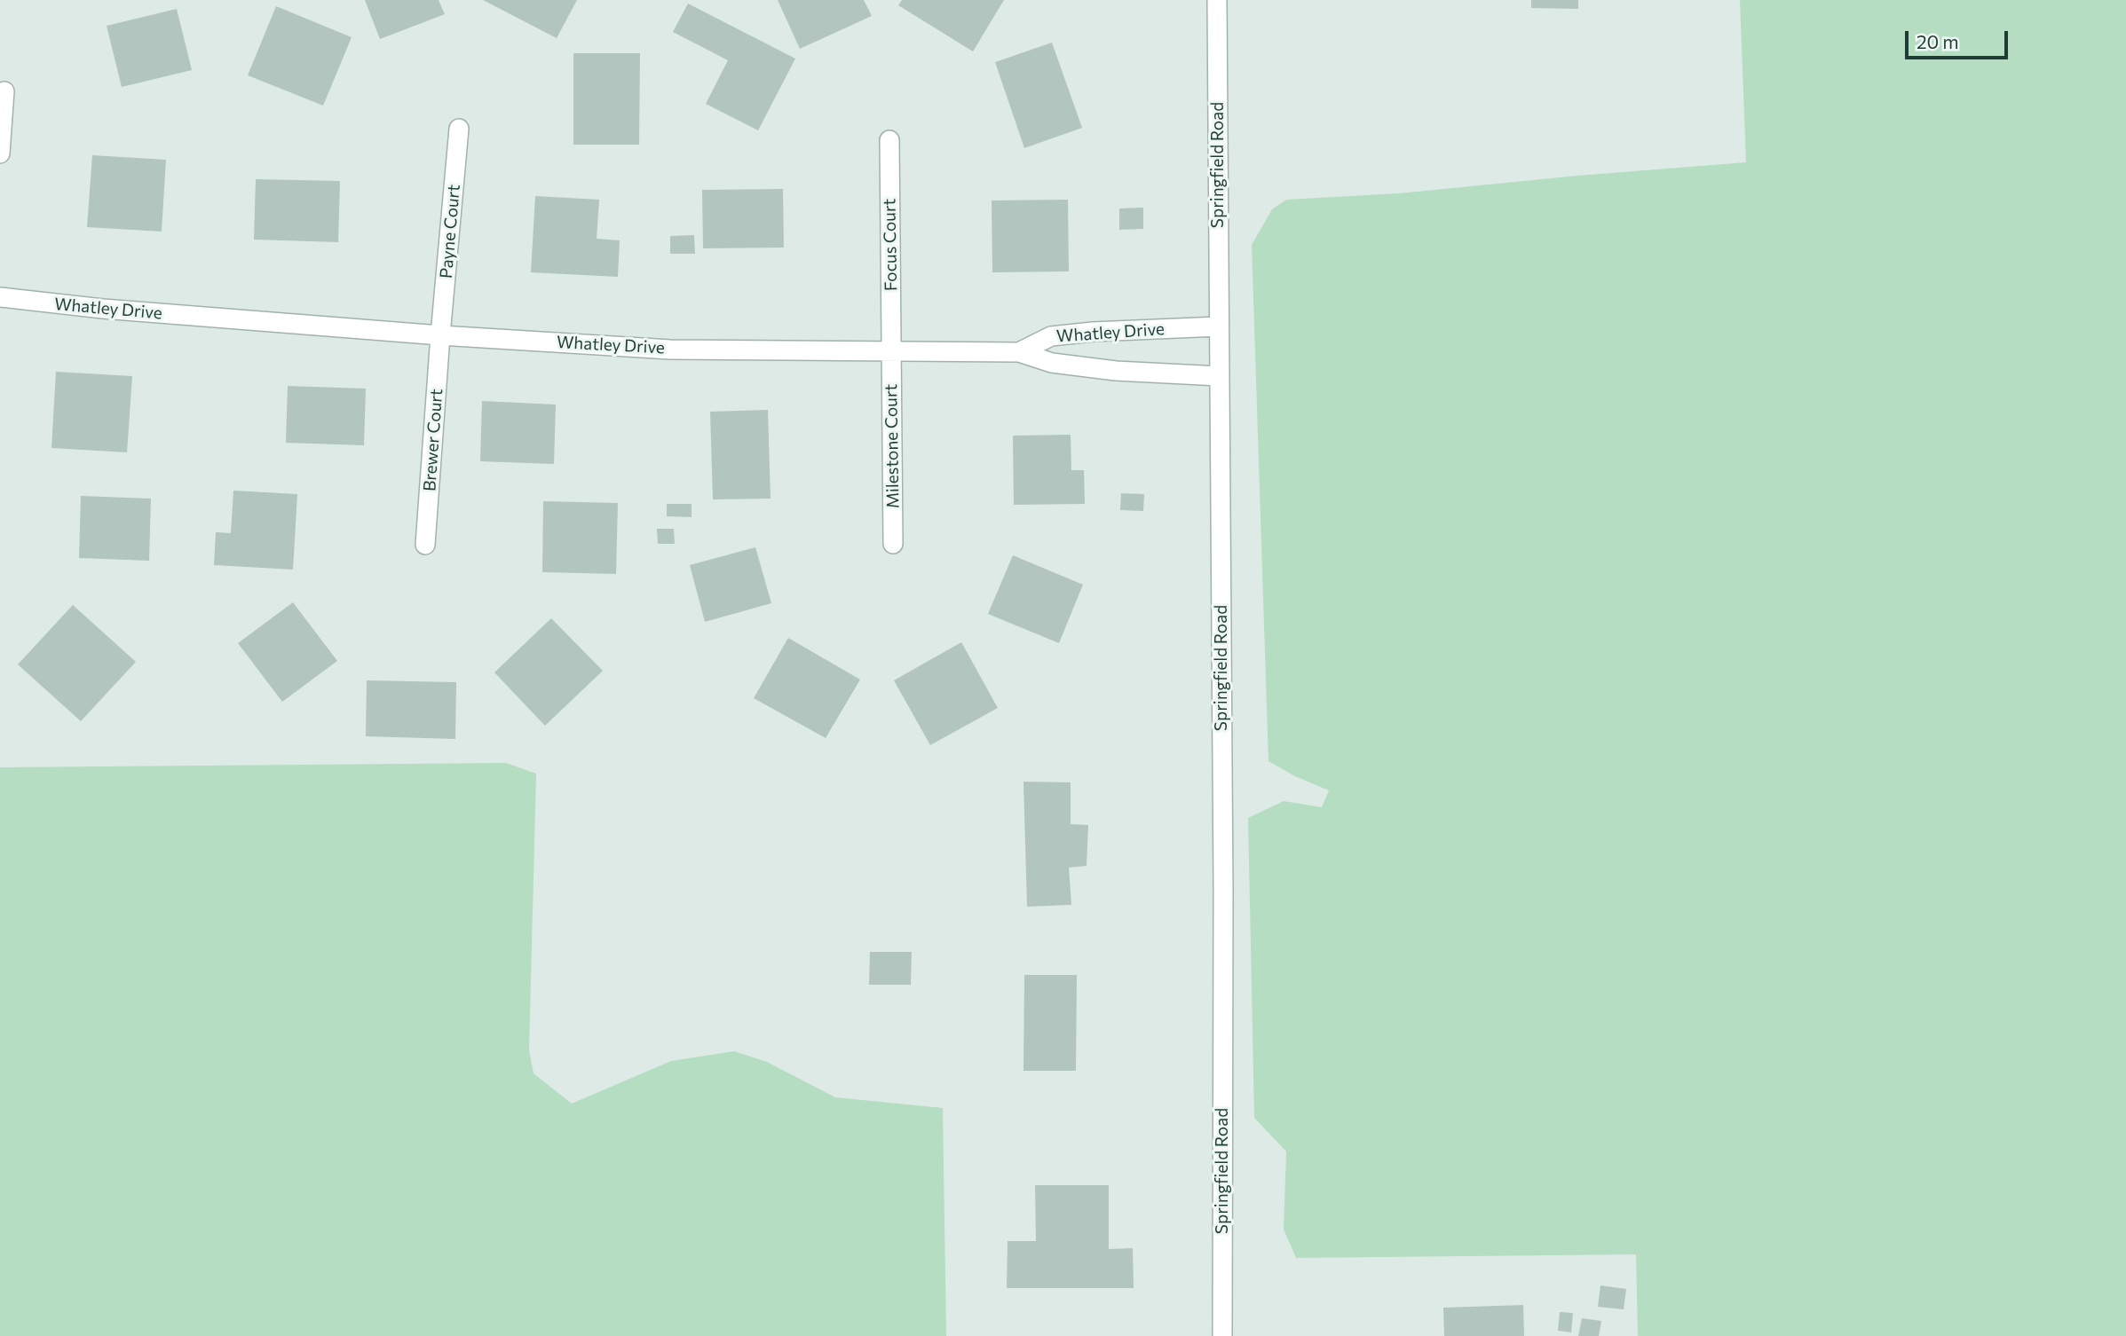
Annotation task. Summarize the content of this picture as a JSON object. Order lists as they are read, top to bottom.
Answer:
{
  "streets": {
    "street": [
      "Springfield Road",
      "Payne Court",
      "Focus Court",
      "Whatley Drive",
      "Brewer Court",
      "Milestone Court"
    ]
  },
  "crossings": [
    ["Springfield Road", "Whatley Drive"],
    ["Payne Court", "Whatley Drive"],
    ["Payne Court", "Brewer Court"],
    ["Focus Court", "Whatley Drive"],
    ["Focus Court", "Milestone Court"],
    ["Whatley Drive", "Brewer Court"],
    ["Whatley Drive", "Milestone Court"]
  ],
  "scale_bar": "20 m"
}
